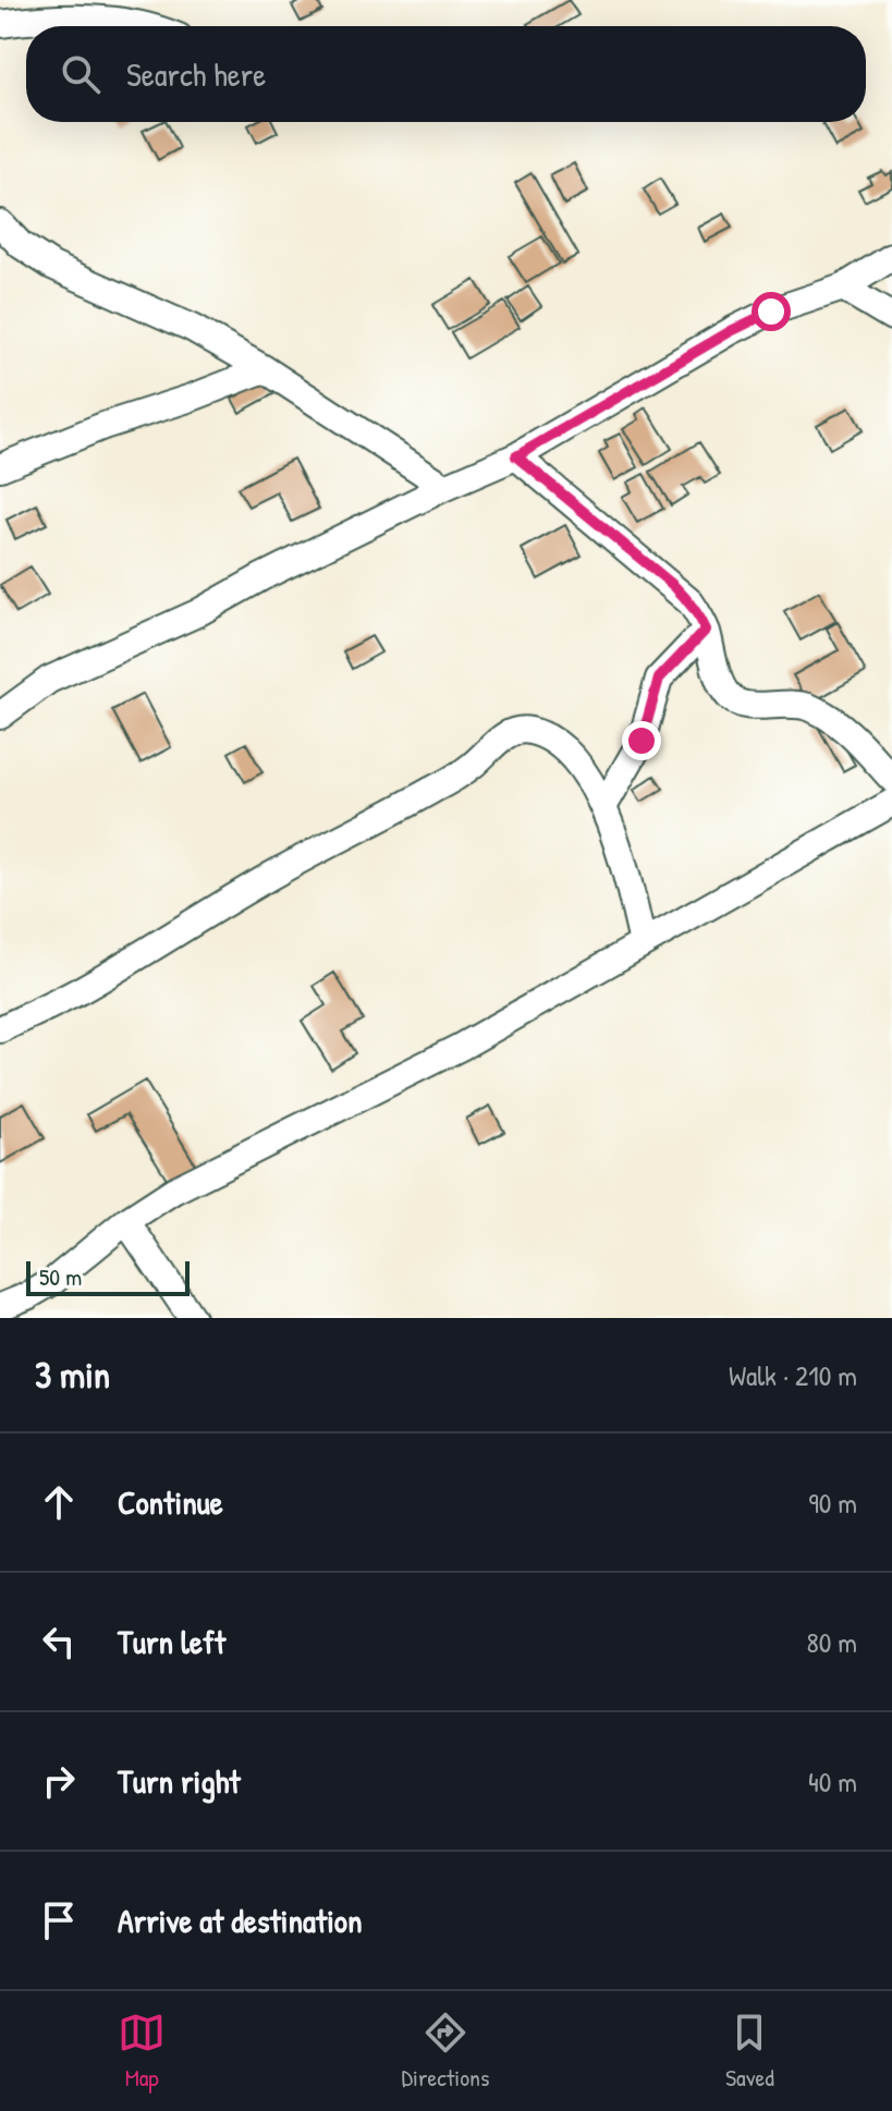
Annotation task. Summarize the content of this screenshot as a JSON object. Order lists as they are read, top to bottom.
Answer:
{
  "scale_bar": "50 m",
  "page": {
    "search": "Search here",
    "scale": "50 m",
    "heading": ["3 min", "Walk · 210 m"],
    "list": [
      ["Continue", "90 m"],
      ["Turn left", "80 m"],
      ["Turn right", "40 m"],
      "Arrive at destination"
    ],
    "nav": ["Map", "Directions", "Saved"]
  }
}
